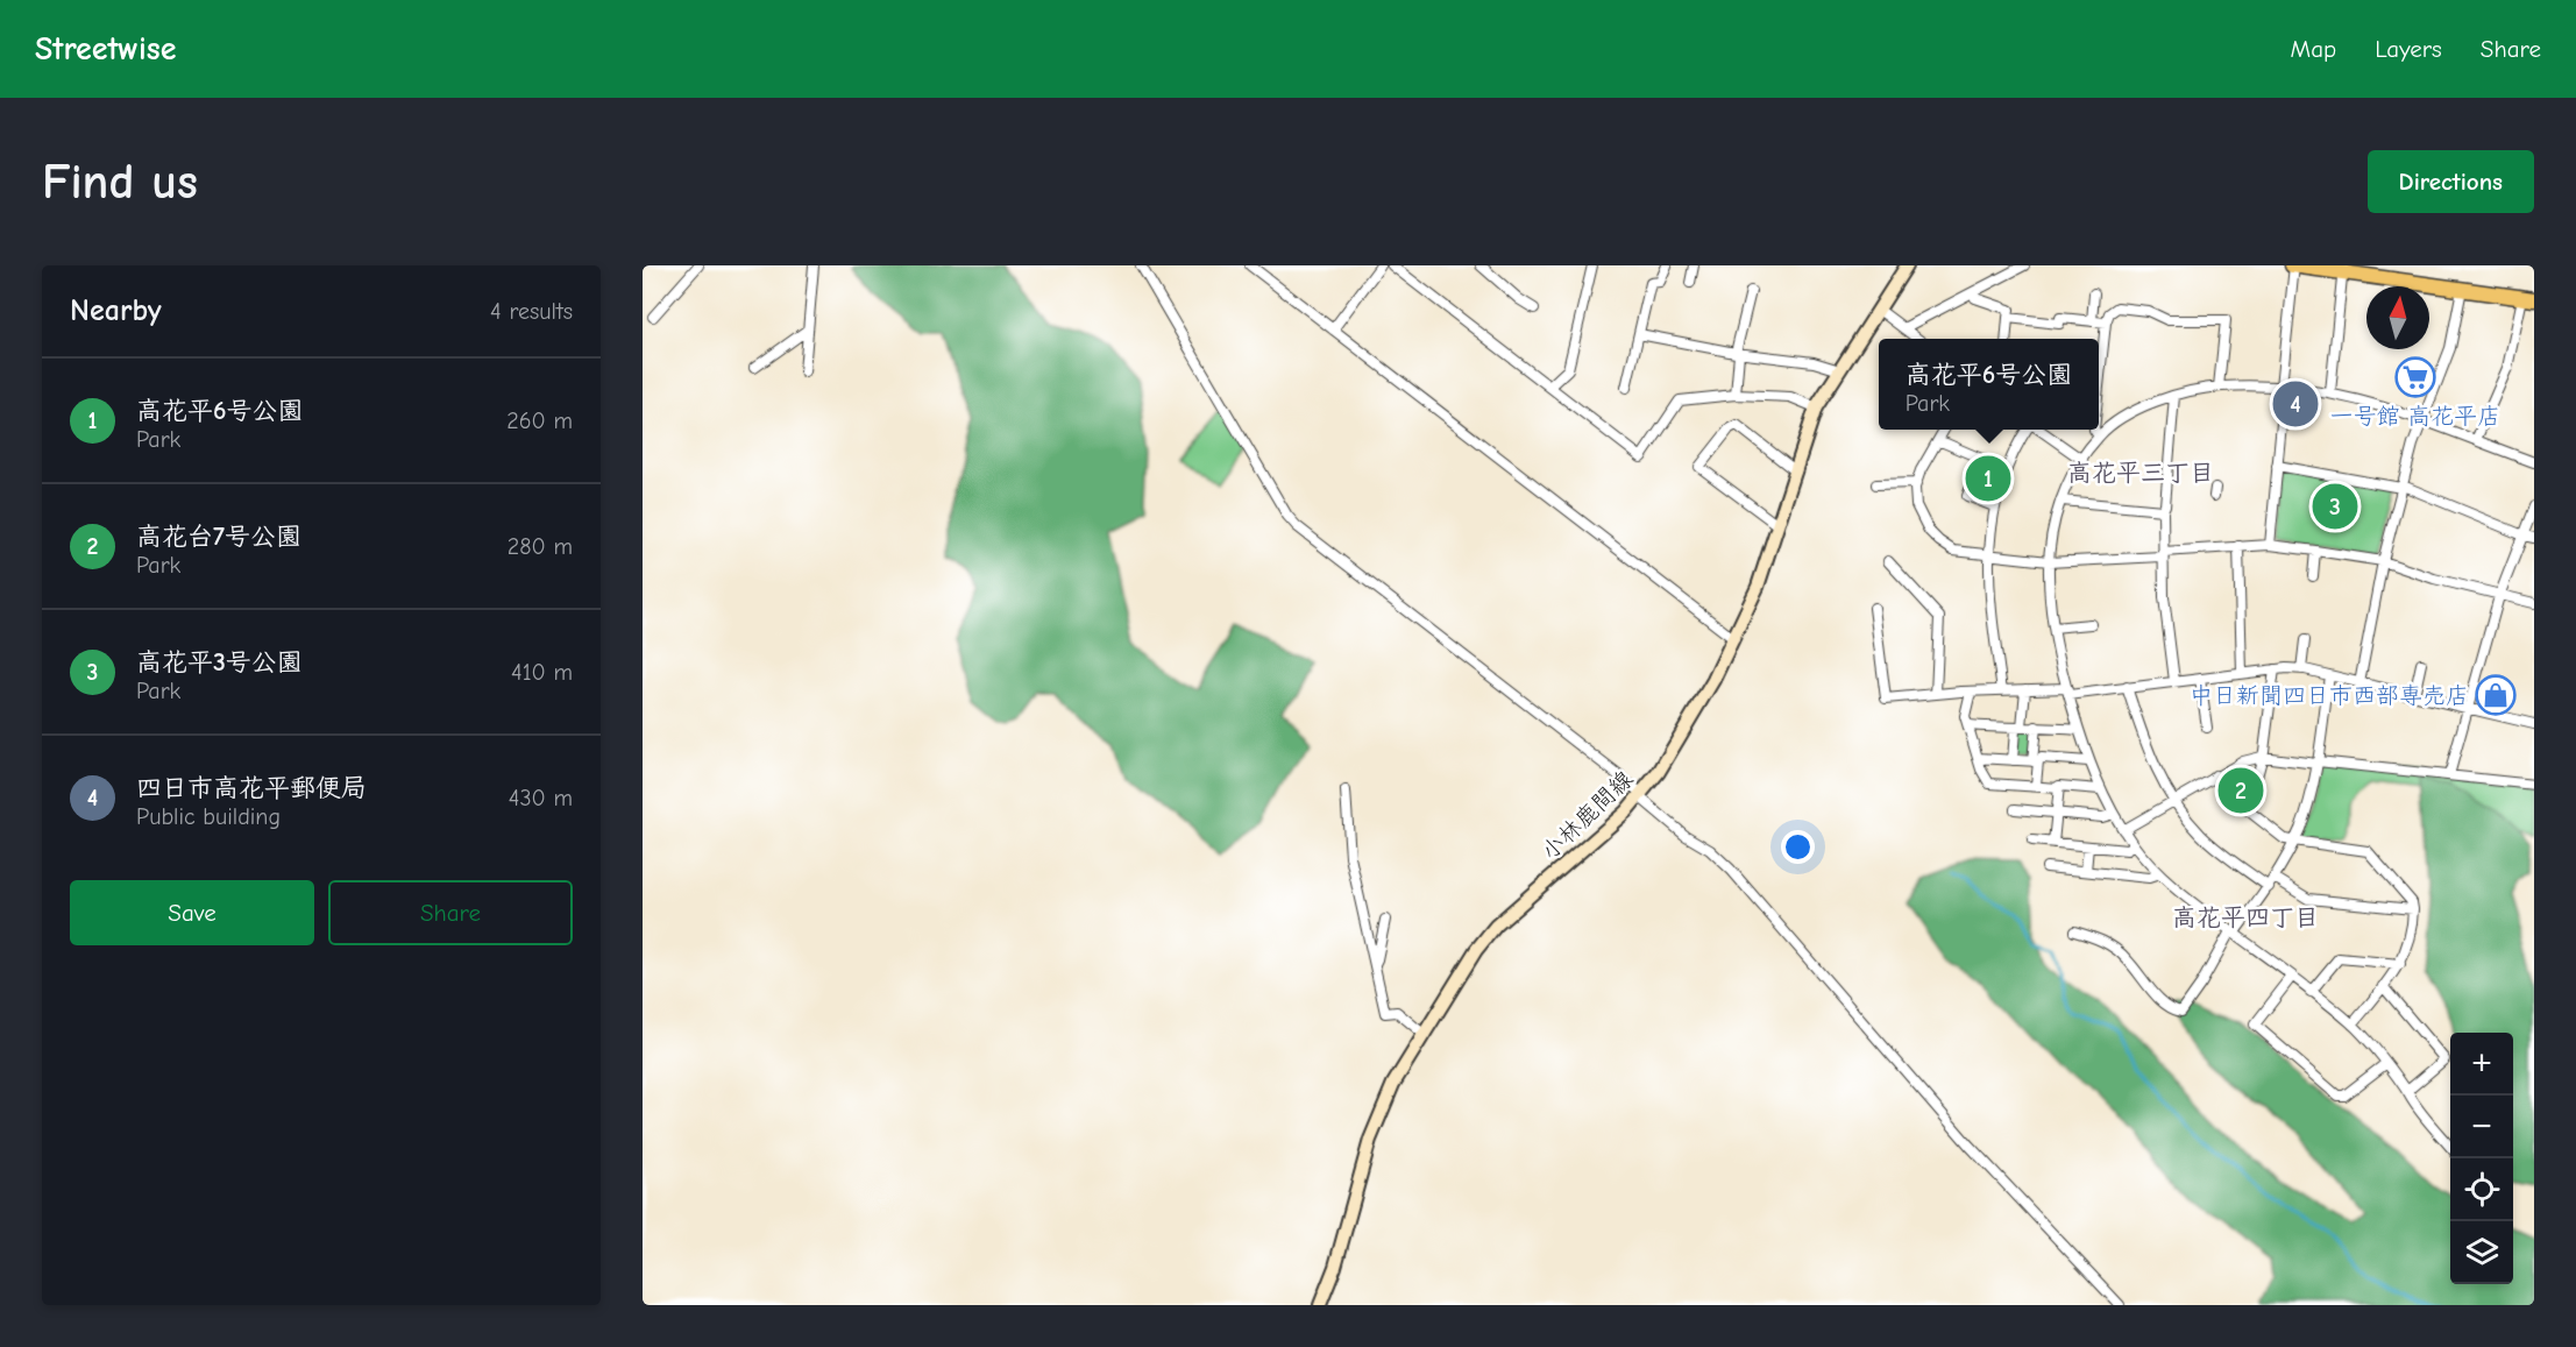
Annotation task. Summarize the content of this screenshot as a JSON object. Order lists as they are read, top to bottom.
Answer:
{
  "streets": {
    "main road": ["小林鹿間線"]
  },
  "districts": ["高花平三丁目", "高花平四丁目"],
  "places": {
    "supermarket": ["一号館 高花平店"],
    "shop": ["中日新聞四日市西部専売店"]
  },
  "north": "top",
  "page": {
    "header": "Streetwise",
    "nav": ["Map", "Layers", "Share"],
    "buttons": [
      "Directions",
      ["Save", "Share"]
    ],
    "title": "Find us",
    "heading": ["Nearby", "4 results"],
    "popup": ["高花平6号公園", "Park"],
    "list": [
      {
        "mark": "1",
        "name": "高花平6号公園",
        "note": "Park",
        "value": "260 m"
      },
      {
        "mark": "2",
        "name": "高花台7号公園",
        "note": "Park",
        "value": "280 m"
      },
      {
        "mark": "3",
        "name": "高花平3号公園",
        "note": "Park",
        "value": "410 m"
      },
      {
        "mark": "4",
        "name": "四日市高花平郵便局",
        "note": "Public building",
        "value": "430 m"
      }
    ],
    "pins": [
      "4",
      "1",
      "3",
      "2"
    ],
    "map_buttons": ["+", "−"]
  }
}
